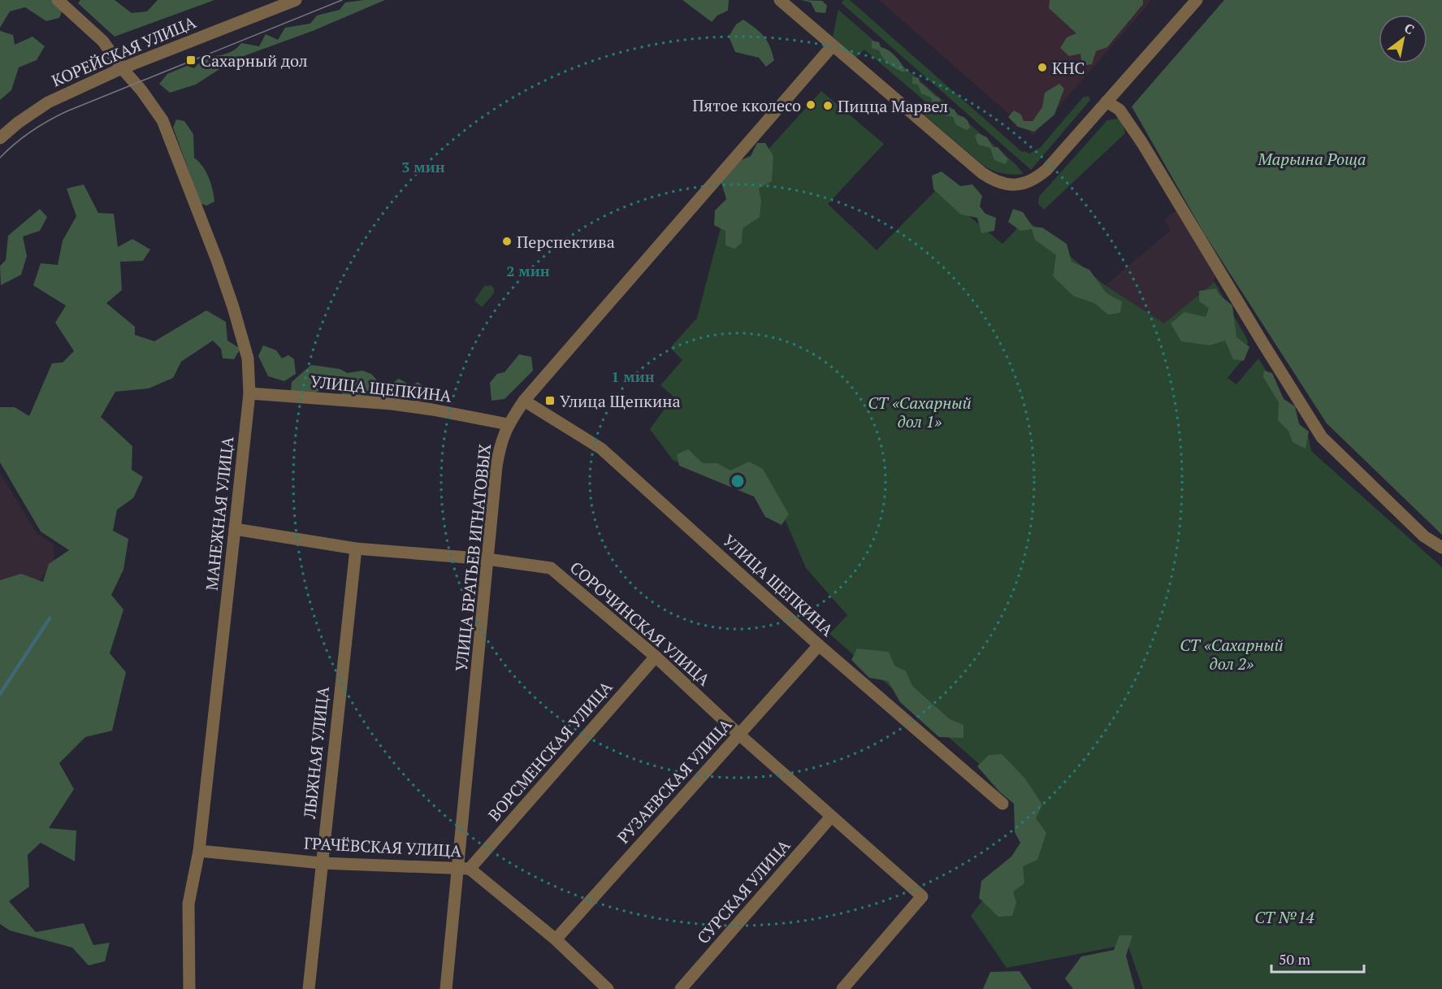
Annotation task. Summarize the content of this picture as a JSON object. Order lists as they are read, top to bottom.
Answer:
{
  "streets": {
    "street": [
      "КОРЕЙСКАЯ УЛИЦА",
      "УЛИЦА ЩЕПКИНА",
      "МАНЕЖНАЯ УЛИЦА",
      "УЛИЦА БРАТЬЕВ ИГНАТОВЫХ",
      "СОРОЧИНСКАЯ УЛИЦА",
      "ВОРСМЕНСКАЯ УЛИЦА",
      "ЛЫЖНАЯ УЛИЦА",
      "РУЗАЕВСКАЯ УЛИЦА",
      "ГРАЧЁВСКАЯ УЛИЦА",
      "СУРСКАЯ УЛИЦА"
    ]
  },
  "crossings": [
    ["КОРЕЙСКАЯ УЛИЦА", "МАНЕЖНАЯ УЛИЦА"],
    ["УЛИЦА ЩЕПКИНА", "МАНЕЖНАЯ УЛИЦА"],
    ["УЛИЦА ЩЕПКИНА", "УЛИЦА БРАТЬЕВ ИГНАТОВЫХ"],
    ["УЛИЦА ЩЕПКИНА", "РУЗАЕВСКАЯ УЛИЦА"],
    ["МАНЕЖНАЯ УЛИЦА", "СОРОЧИНСКАЯ УЛИЦА"],
    ["МАНЕЖНАЯ УЛИЦА", "ГРАЧЁВСКАЯ УЛИЦА"],
    ["УЛИЦА БРАТЬЕВ ИГНАТОВЫХ", "СОРОЧИНСКАЯ УЛИЦА"],
    ["УЛИЦА БРАТЬЕВ ИГНАТОВЫХ", "ВОРСМЕНСКАЯ УЛИЦА"],
    ["УЛИЦА БРАТЬЕВ ИГНАТОВЫХ", "ГРАЧЁВСКАЯ УЛИЦА"],
    ["СОРОЧИНСКАЯ УЛИЦА", "ВОРСМЕНСКАЯ УЛИЦА"],
    ["СОРОЧИНСКАЯ УЛИЦА", "ЛЫЖНАЯ УЛИЦА"],
    ["СОРОЧИНСКАЯ УЛИЦА", "РУЗАЕВСКАЯ УЛИЦА"],
    ["СОРОЧИНСКАЯ УЛИЦА", "СУРСКАЯ УЛИЦА"],
    ["ВОРСМЕНСКАЯ УЛИЦА", "ГРАЧЁВСКАЯ УЛИЦА"],
    ["ЛЫЖНАЯ УЛИЦА", "ГРАЧЁВСКАЯ УЛИЦА"],
    ["РУЗАЕВСКАЯ УЛИЦА", "ГРАЧЁВСКАЯ УЛИЦА"]
  ],
  "parks": [
    "Марьина Роща",
    "СТ «Сахарный дол 1»",
    "СТ «Сахарный дол 2»",
    "СТ №14"
  ],
  "places": {
    "transit": ["Сахарный дол", "Улица Щепкина"],
    "other": [
      "КНС",
      "Пятое кколесо",
      "Пицца Марвел",
      "Перспектива"
    ]
  },
  "scale_bar": "50 m",
  "north": "top right",
  "rings": ["3 мин", "2 мин", "1 мин"]
}
